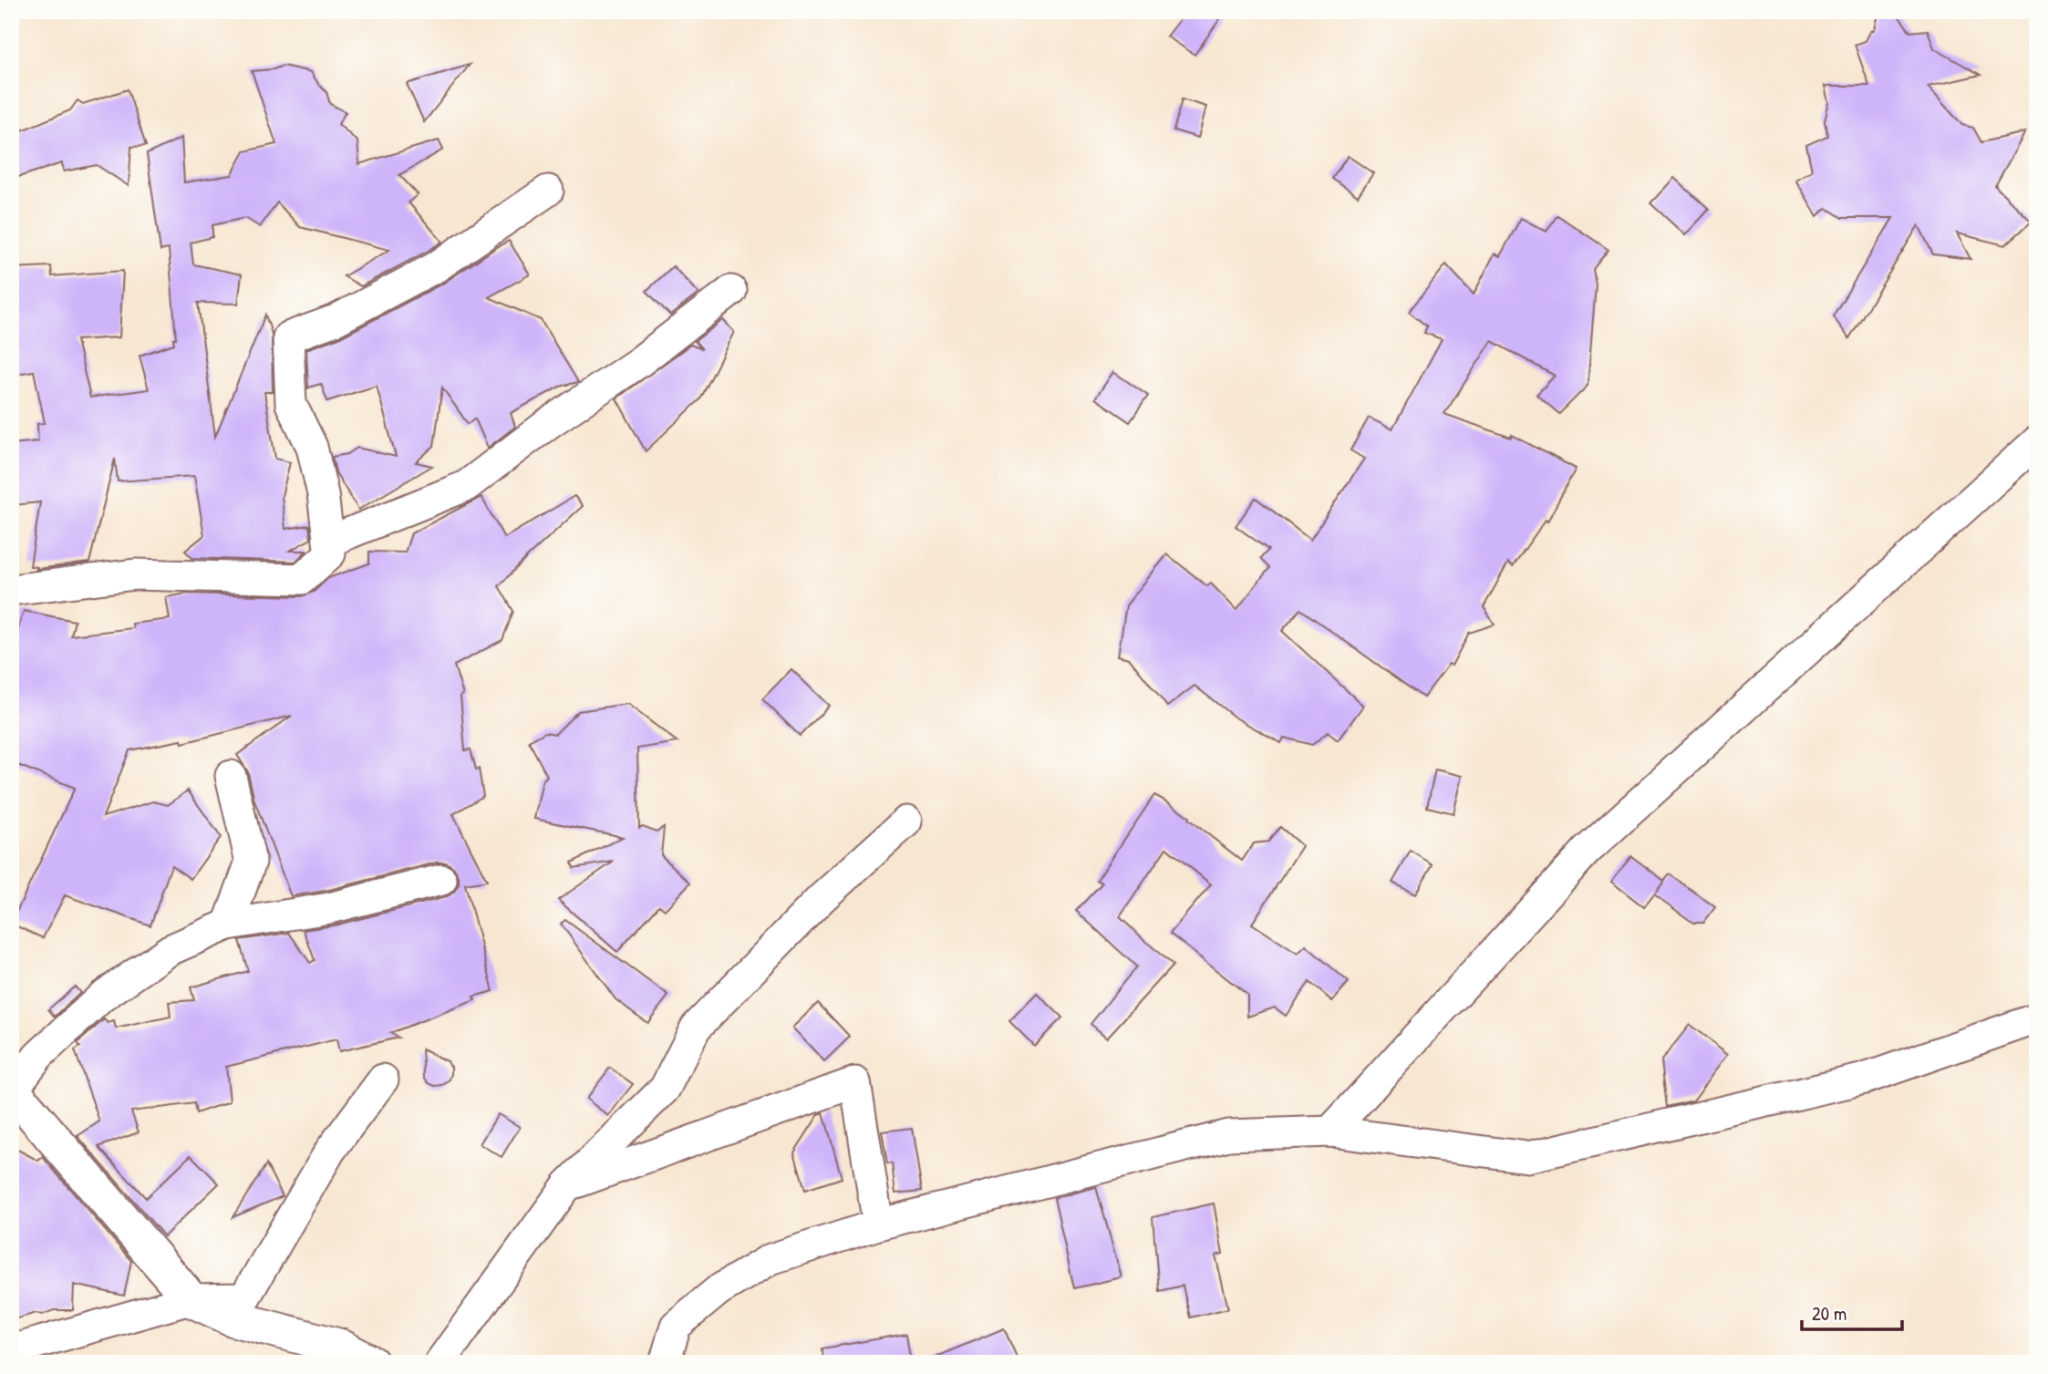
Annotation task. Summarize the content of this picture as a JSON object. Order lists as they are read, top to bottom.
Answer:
{
  "scale_bar": "20 m"
}
